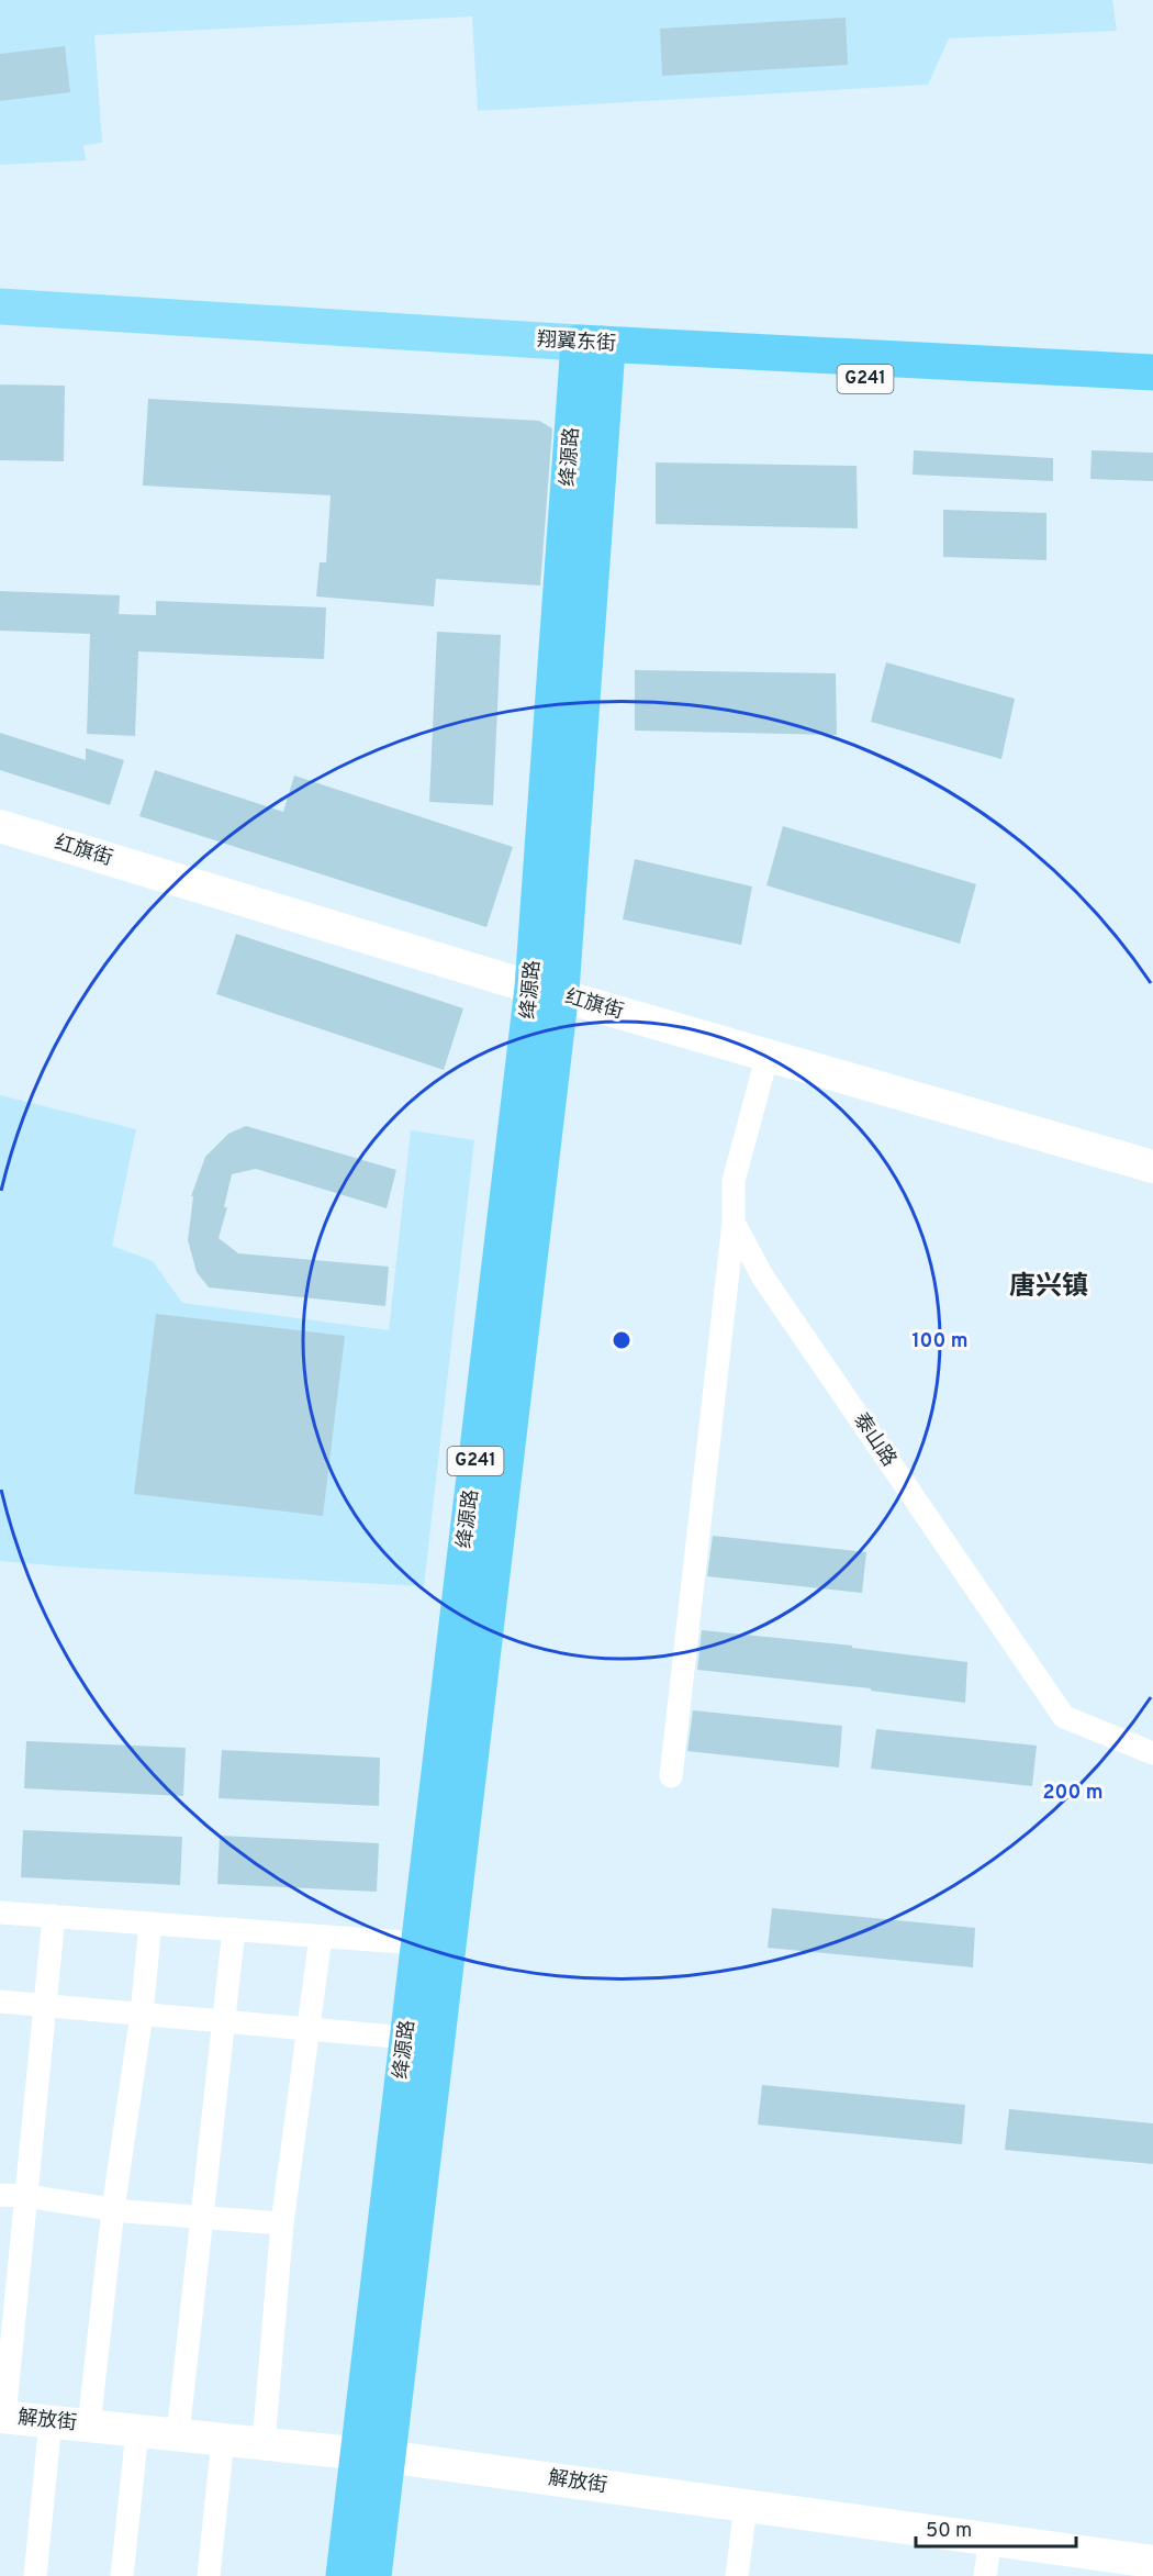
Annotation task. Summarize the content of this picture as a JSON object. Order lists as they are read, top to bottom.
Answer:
{
  "streets": {
    "highway": ["翔翼东街", "G241", "绛源路"],
    "main road": ["红旗街", "解放街"],
    "street": ["泰山路"]
  },
  "crossings": [
    ["翔翼东街", "绛源路"],
    ["绛源路", "红旗街"],
    ["绛源路", "解放街"],
    ["红旗街", "泰山路"]
  ],
  "districts": ["唐兴镇"],
  "scale_bar": "50 m",
  "rings": ["100 m", "200 m"]
}
